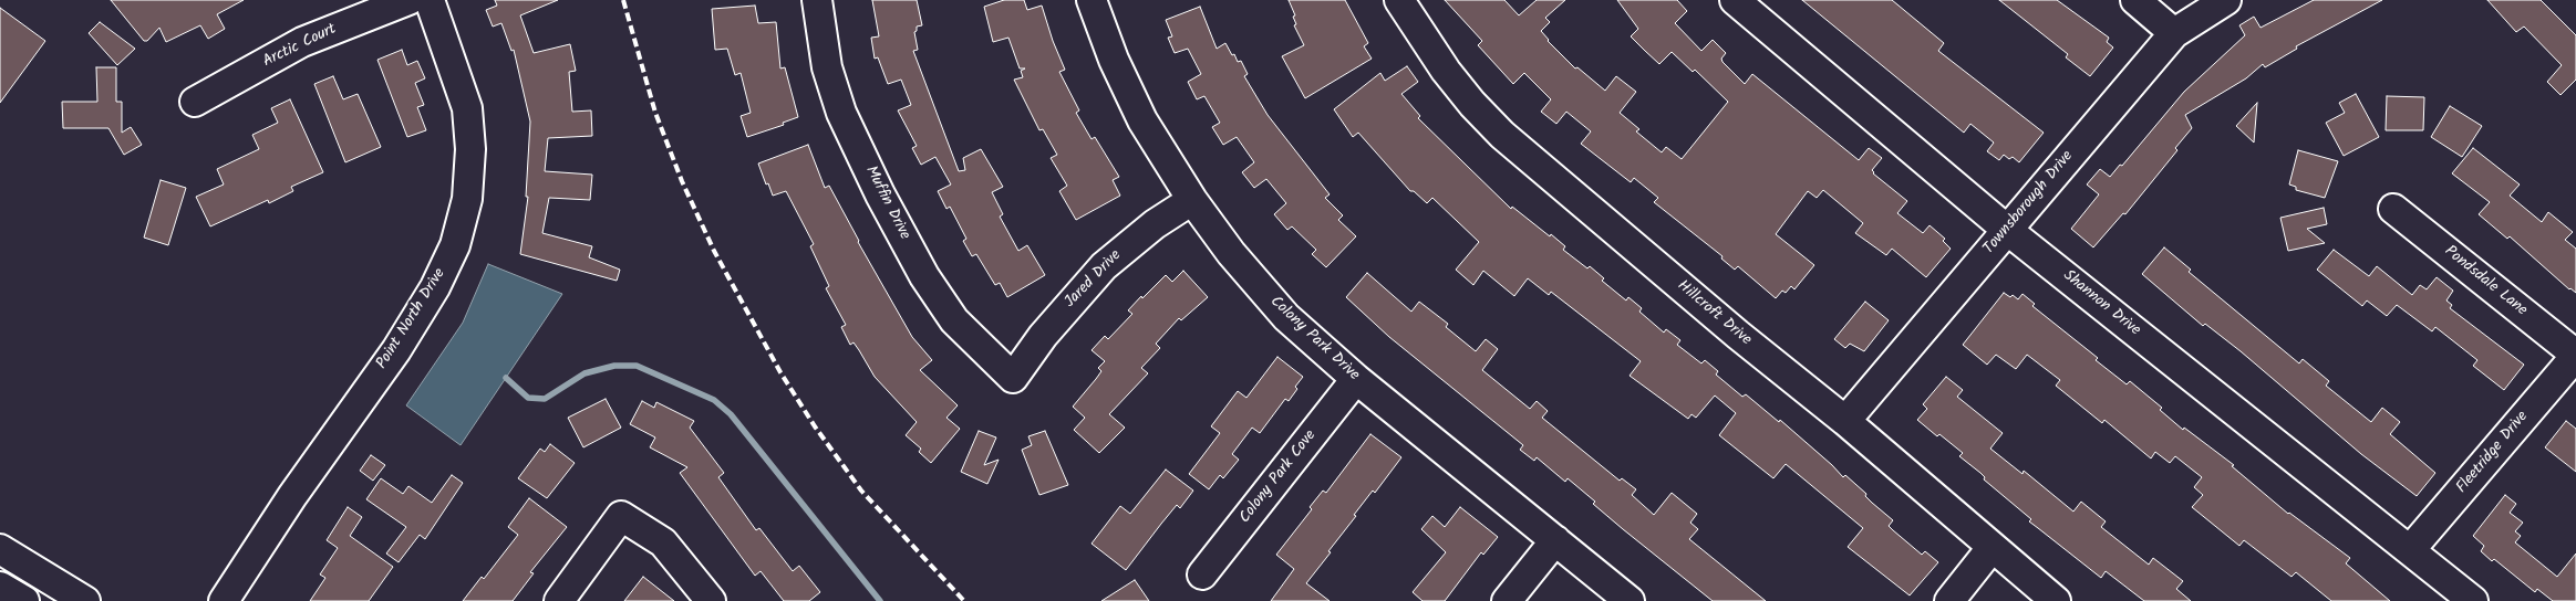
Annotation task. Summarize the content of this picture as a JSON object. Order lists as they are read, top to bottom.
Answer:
{
  "streets": {
    "street": [
      "Arctic Court",
      "Muffin Drive",
      "Townsborough Drive",
      "Jared Drive",
      "Pondsdale Lane",
      "Shannon Drive",
      "Hillcroft Drive",
      "Point North Drive",
      "Colony Park Drive",
      "Fleetridge Drive",
      "Colony Park Cove"
    ]
  },
  "crossings": [
    ["Muffin Drive", "Jared Drive"],
    ["Townsborough Drive", "Shannon Drive"],
    ["Townsborough Drive", "Hillcroft Drive"],
    ["Jared Drive", "Colony Park Drive"],
    ["Pondsdale Lane", "Fleetridge Drive"],
    ["Shannon Drive", "Fleetridge Drive"],
    ["Colony Park Drive", "Colony Park Cove"]
  ]
}
